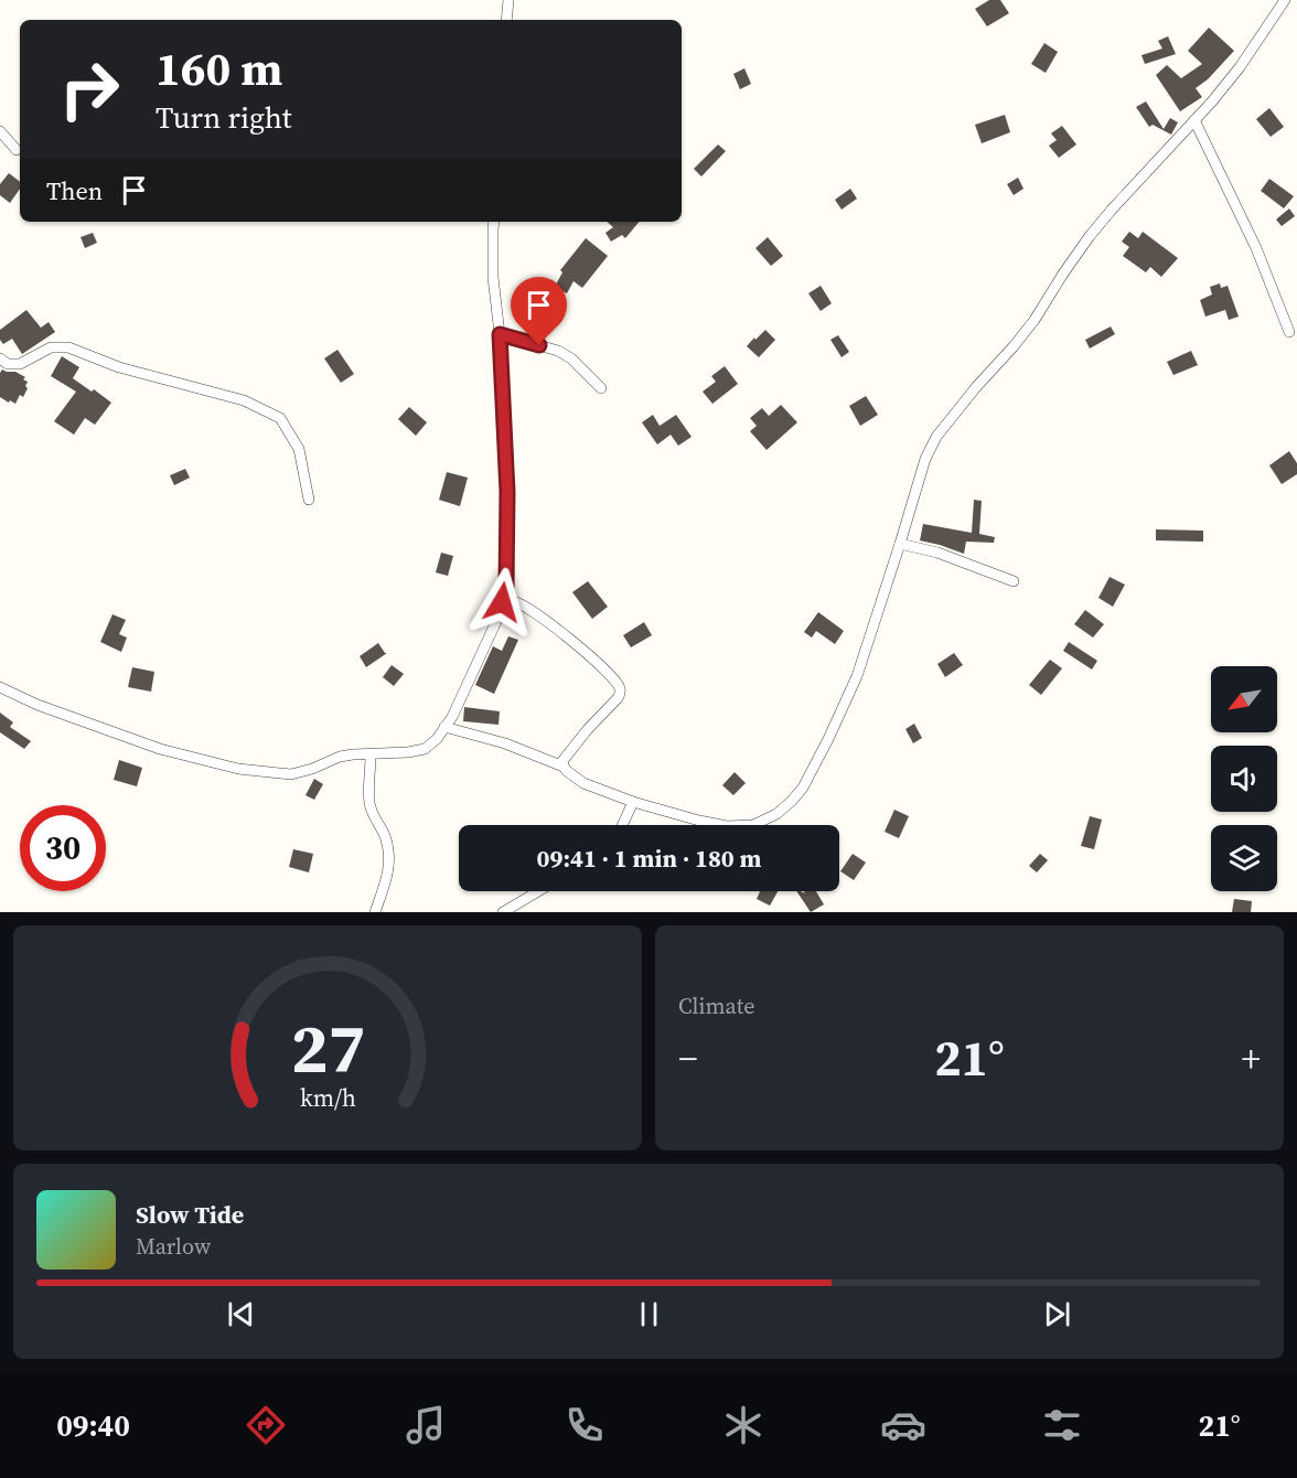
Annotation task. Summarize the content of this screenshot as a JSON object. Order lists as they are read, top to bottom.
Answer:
{
  "north": "bottom left",
  "page": {
    "turn": ["160 m", "Turn right"],
    "then": "Then",
    "limit": "30",
    "trip": "09:41 · 1 min · 180 m",
    "tile": "Climate",
    "heat": ["−", "21°", "+"],
    "song": ["Slow Tide", "Marlow"],
    "tabs": ["09:40", "21°"],
    "gauge": ["27", "km/h"]
  }
}
